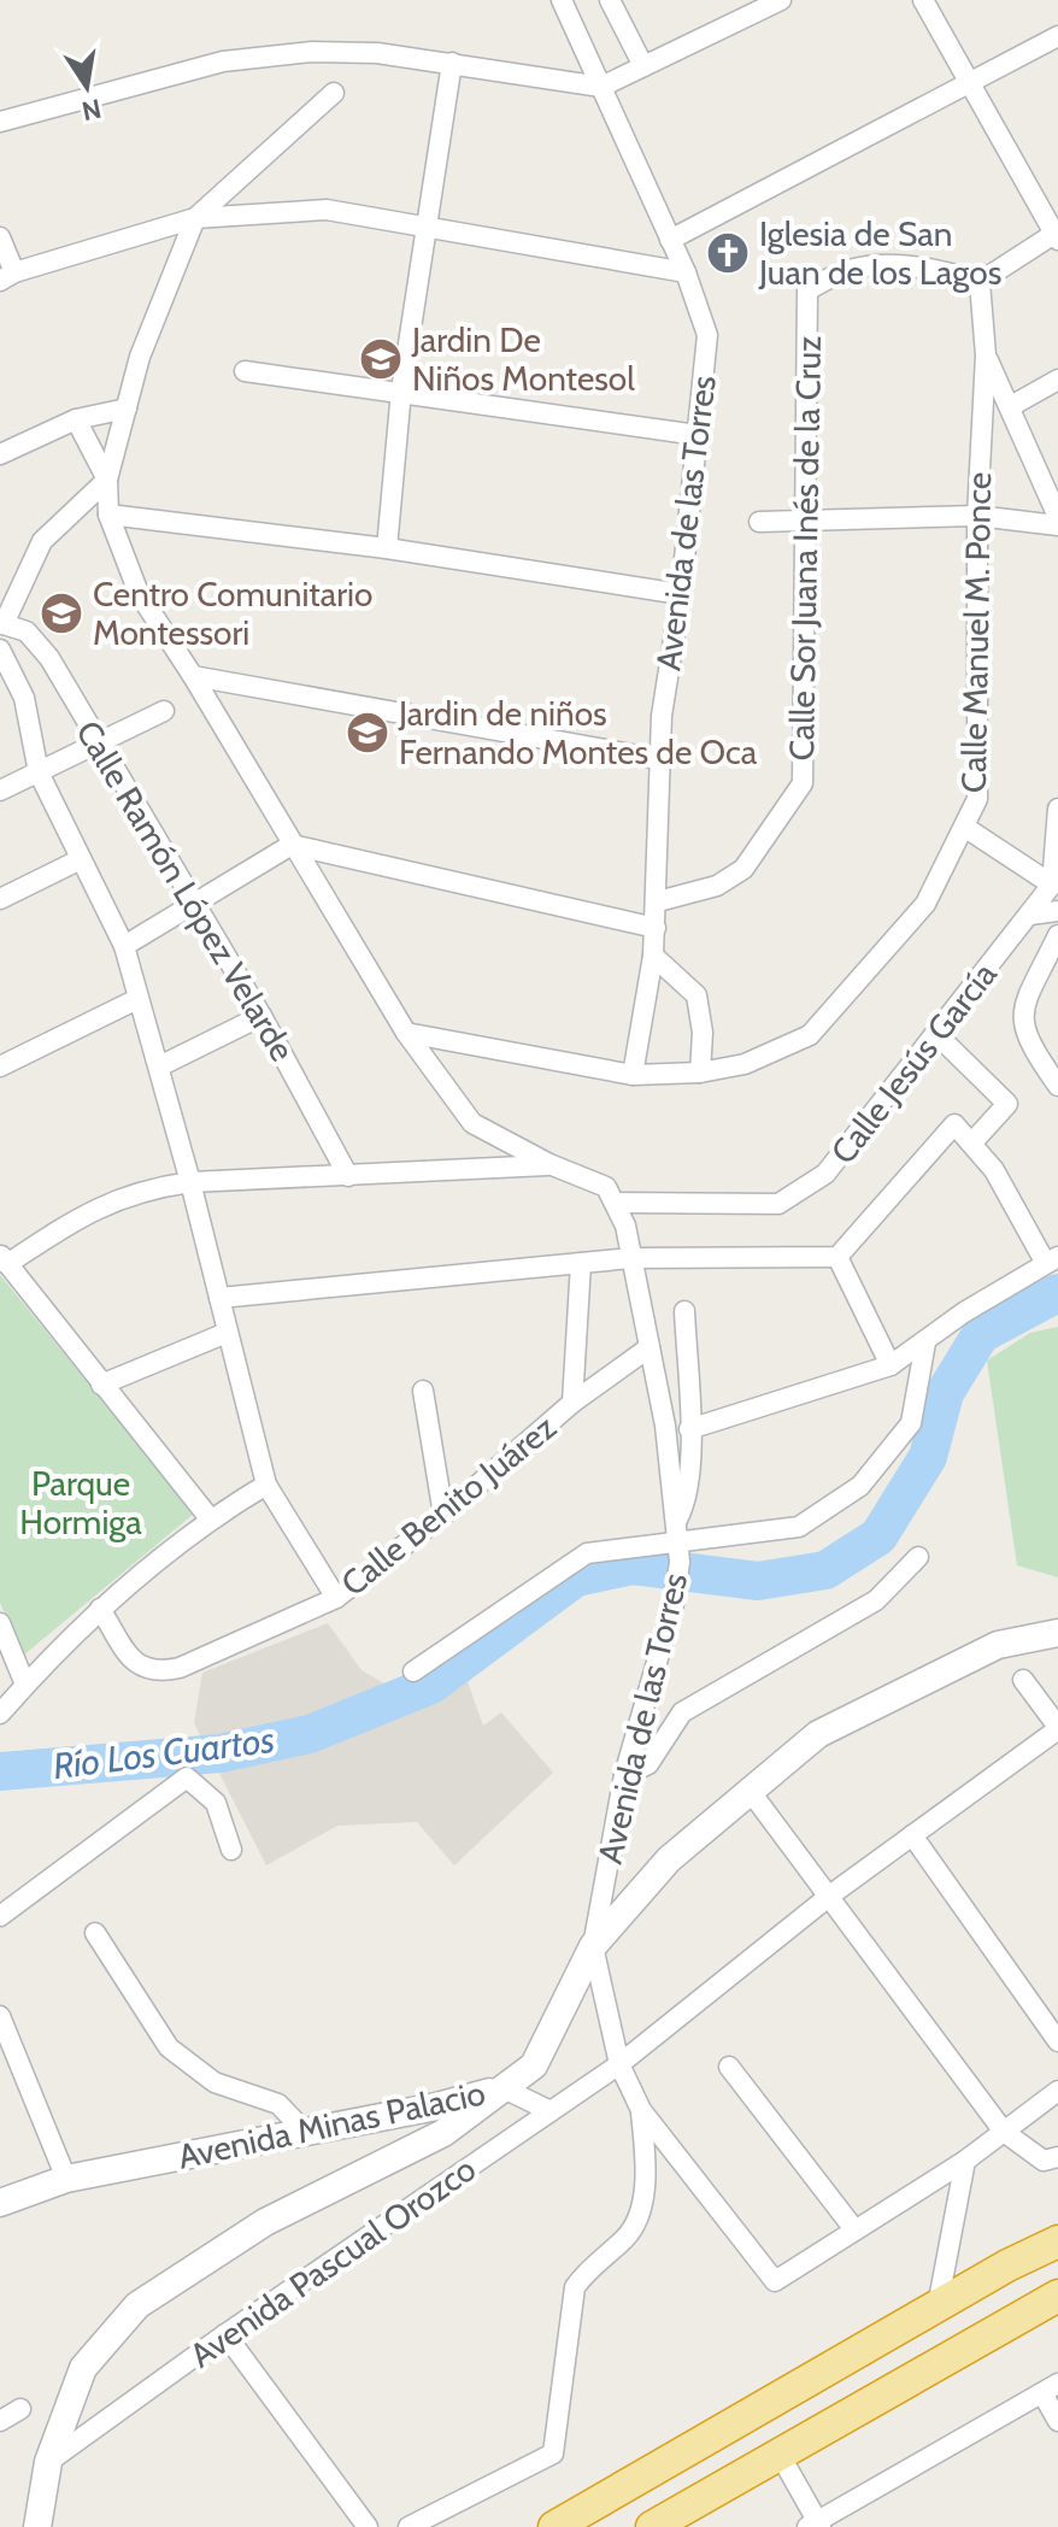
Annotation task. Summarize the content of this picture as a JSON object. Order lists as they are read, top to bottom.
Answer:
{
  "streets": {
    "main road": ["Avenida Minas Palacio"],
    "street": [
      "Avenida de las Torres",
      "Calle Sor Juana Inés de la Cruz",
      "Calle Manuel M. Ponce",
      "Calle Ramón López Velarde",
      "Calle Jesús García",
      "Calle Benito Juárez",
      "Avenida Pascual Orozco"
    ]
  },
  "crossings": [
    ["Avenida de las Torres", "Calle Sor Juana Inés de la Cruz"],
    ["Avenida de las Torres", "Calle Manuel M. Ponce"],
    ["Avenida de las Torres", "Calle Jesús García"],
    ["Avenida de las Torres", "Calle Benito Juárez"],
    ["Avenida de las Torres", "Avenida Minas Palacio"],
    ["Avenida de las Torres", "Avenida Pascual Orozco"],
    ["Calle Sor Juana Inés de la Cruz", "Calle Manuel M. Ponce"]
  ],
  "water": ["Río Los Cuartos"],
  "parks": ["Parque Hormiga"],
  "places": {
    "church": ["Iglesia de San Juan de los Lagos"],
    "school or university": ["Jardin De Niños Montesol", "Centro Comunitario Montessori", "Jardin de niños Fernando Montes de Oca"]
  },
  "north": "bottom"
}
